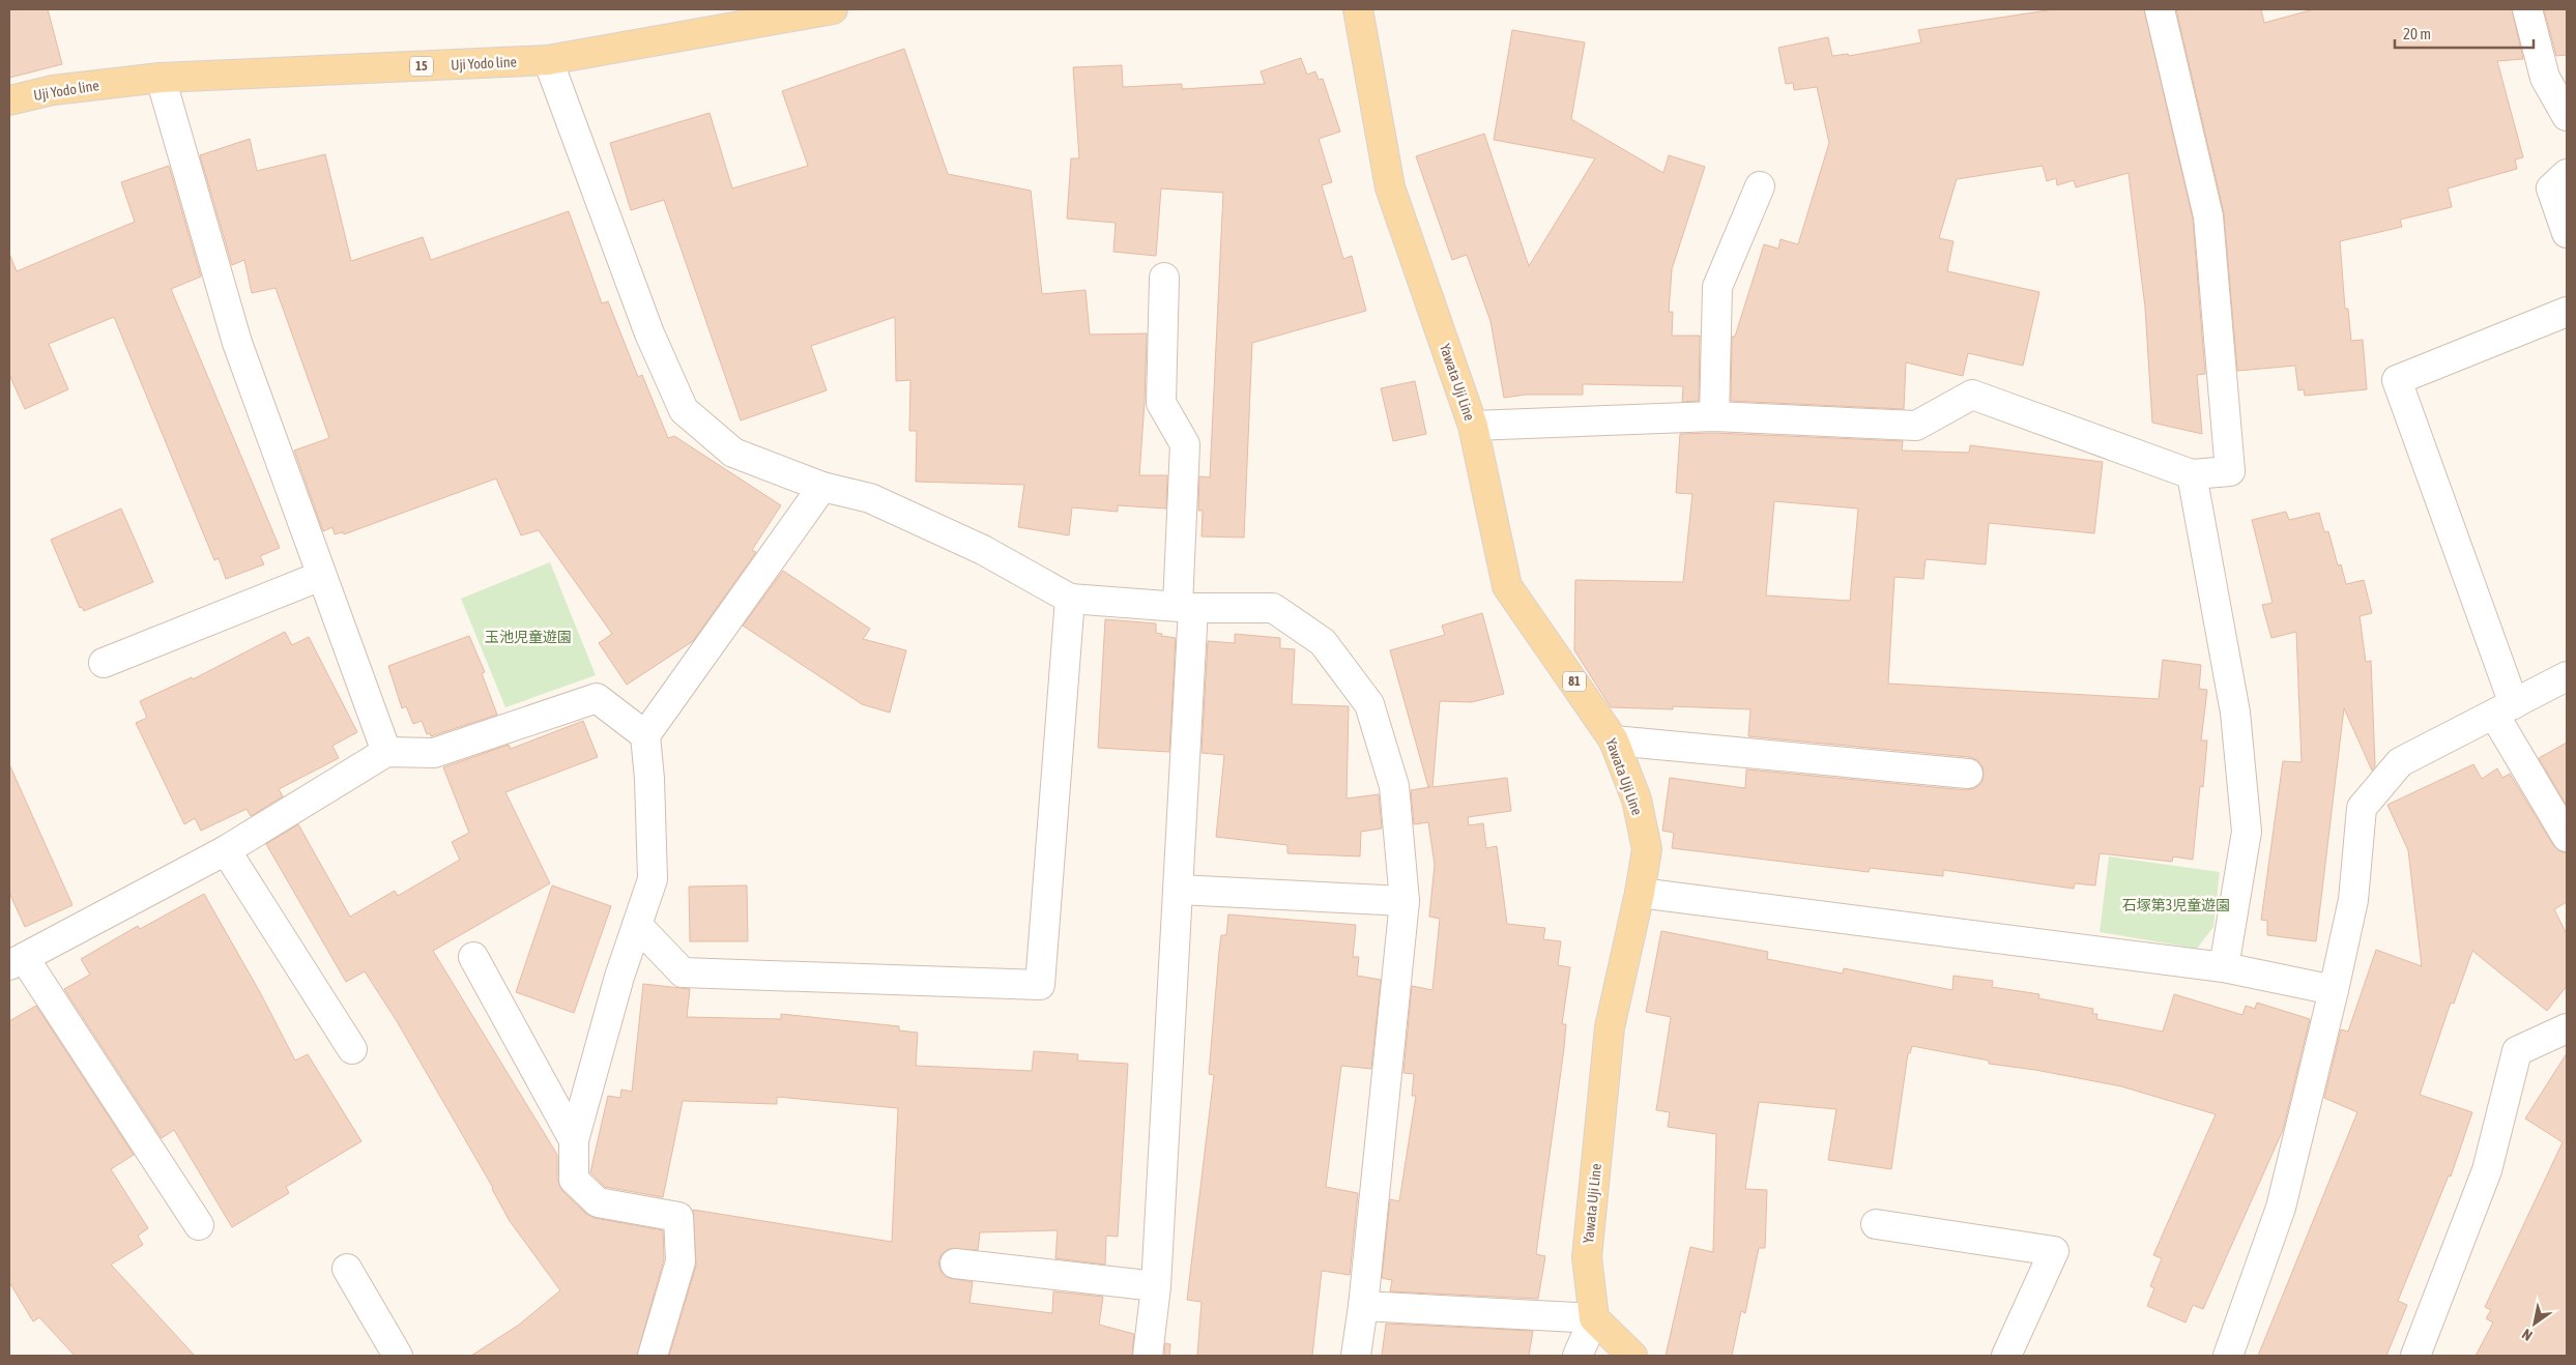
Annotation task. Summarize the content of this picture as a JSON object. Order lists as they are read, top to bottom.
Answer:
{
  "streets": {
    "main road": [
      "Uji Yodo line",
      "15",
      "Yawata Uji Line",
      "81"
    ]
  },
  "parks": ["玉池児童遊園", "石塚第3児童遊園"],
  "scale_bar": "20 m",
  "north": "bottom left"
}
